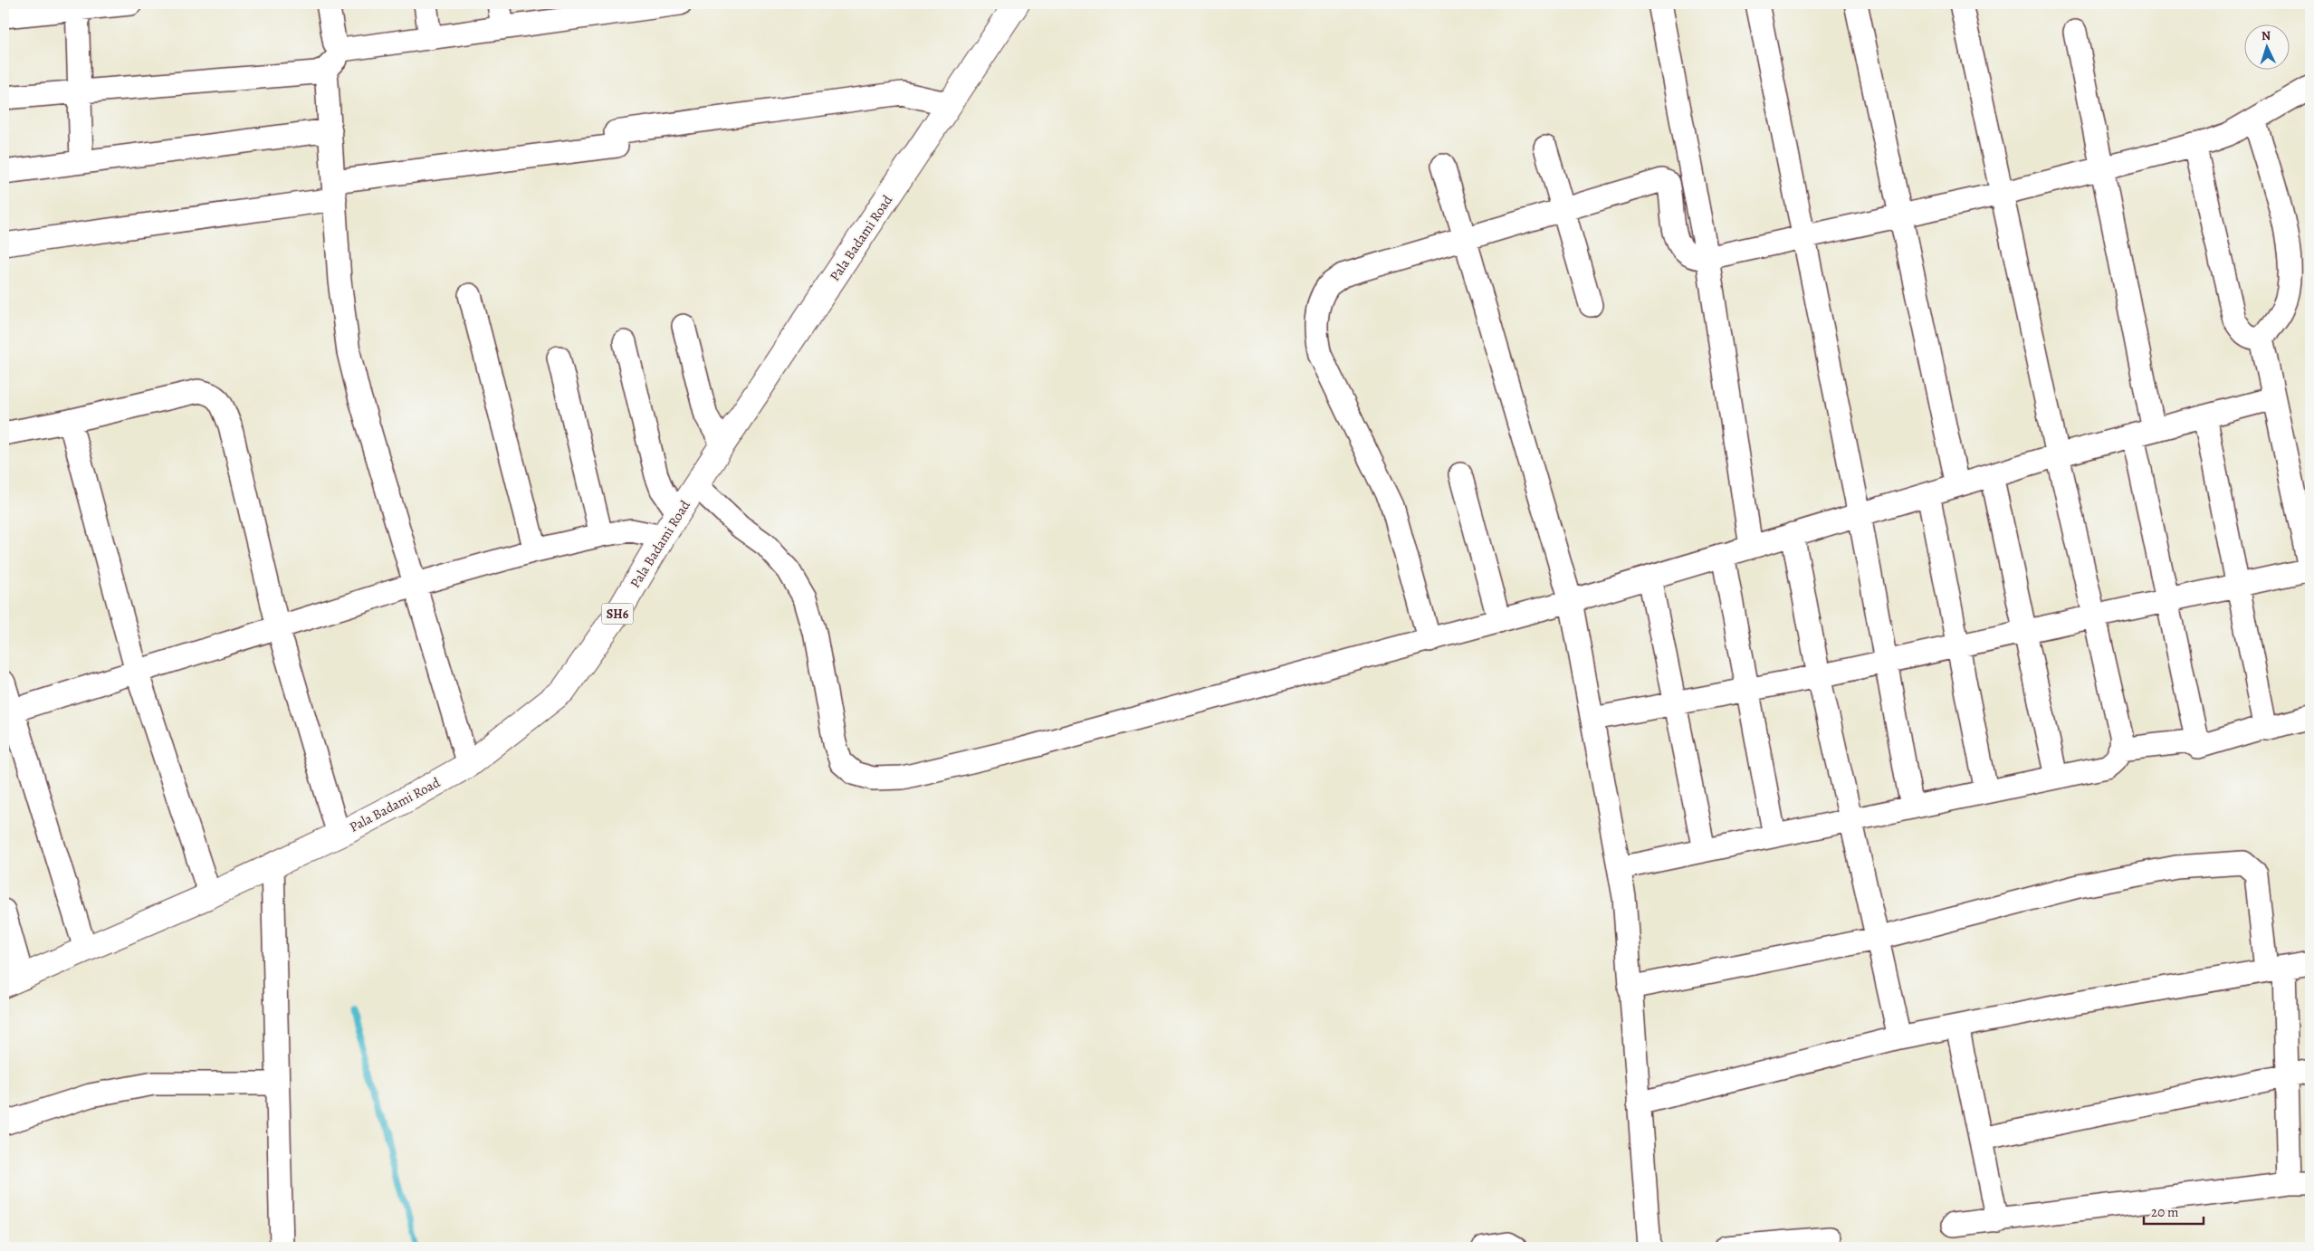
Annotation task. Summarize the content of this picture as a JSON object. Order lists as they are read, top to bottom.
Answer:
{
  "streets": {
    "main road": ["Pala Badami Road", "SH6"]
  },
  "scale_bar": "20 m",
  "north": "top"
}
